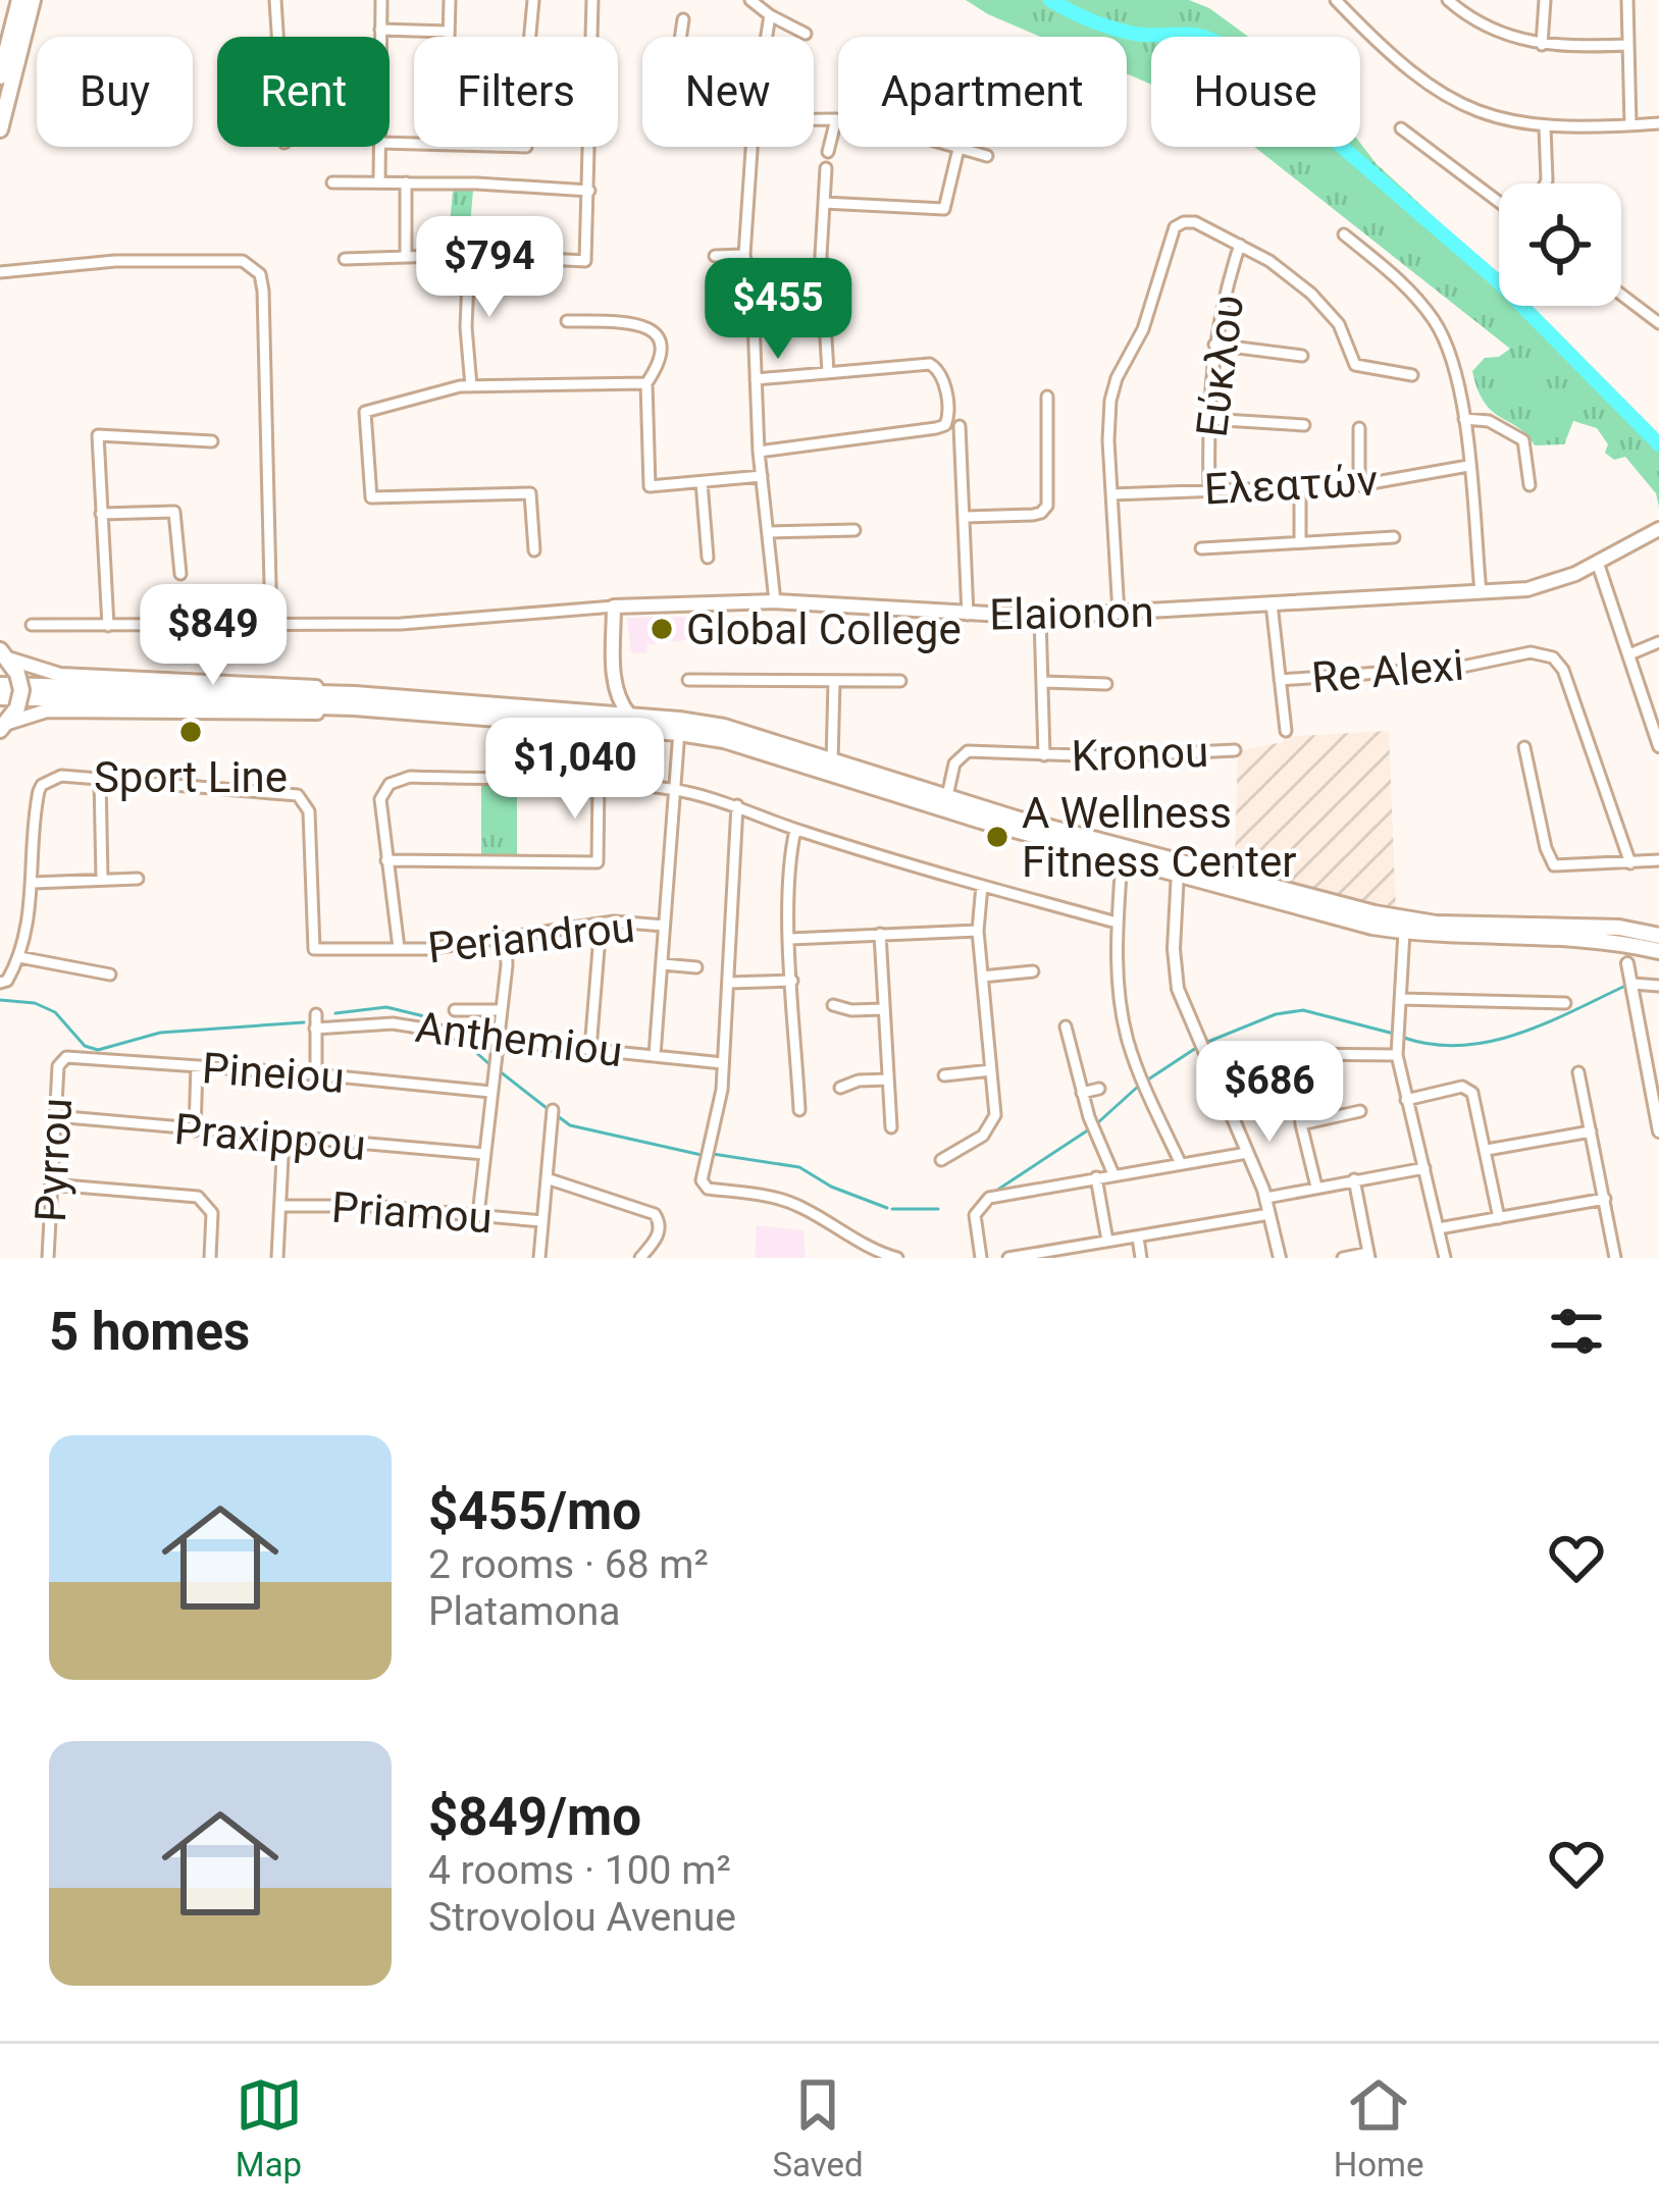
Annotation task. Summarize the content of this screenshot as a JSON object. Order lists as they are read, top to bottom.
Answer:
{
  "streets": {
    "main road": ["Elaionon"],
    "street": [
      "Εύκλου",
      "Ελεατών",
      "Re Alexi",
      "Kronou",
      "Periandrou",
      "Anthemiou",
      "Pineiou",
      "Praxippou",
      "Pyrrou",
      "Priamou"
    ]
  },
  "crossings": [
    ["Εύκλου", "Ελεατών"],
    ["Elaionon", "Kronou"],
    ["Pineiou", "Pyrrou"],
    ["Praxippou", "Pyrrou"]
  ],
  "places": ["Global College", "Sport Line", "A Wellness Fitness Center"],
  "page": {
    "chip": [
      "Buy",
      "Rent",
      "Filters",
      "New",
      "Apartment",
      "House"
    ],
    "price": [
      "$794",
      "$455",
      "$849",
      "$1,040",
      "$686"
    ],
    "heading": "5 homes",
    "list": [
      {
        "name": "$455/mo",
        "note": "2 rooms · 68 m² · Platamona"
      },
      {
        "name": "$849/mo",
        "note": "4 rooms · 100 m² · Strovolou Avenue"
      }
    ],
    "tabs": ["Map", "Saved", "Home"]
  }
}
